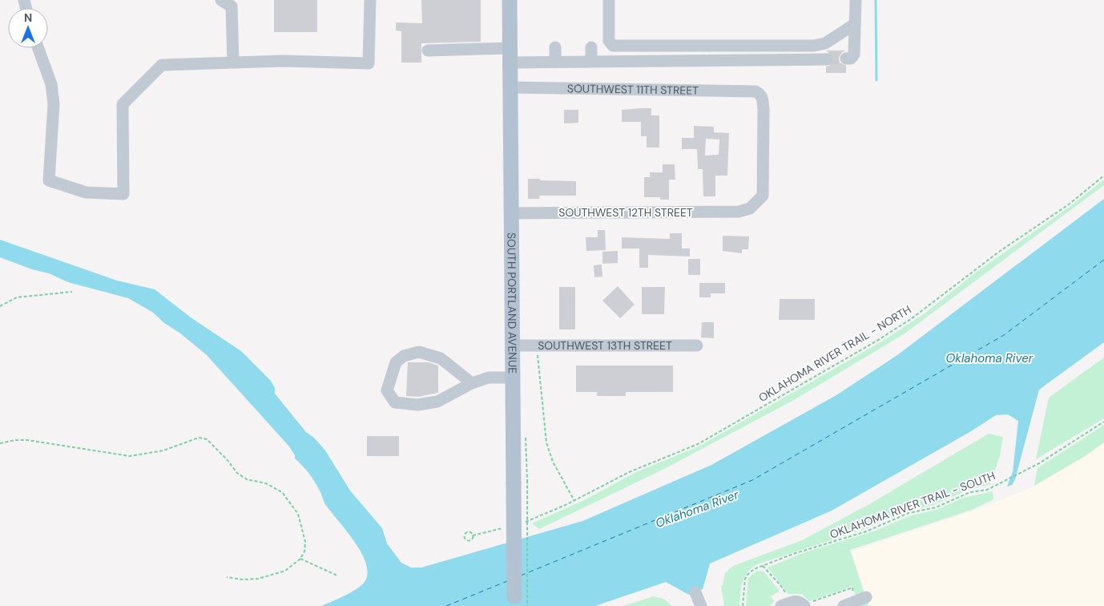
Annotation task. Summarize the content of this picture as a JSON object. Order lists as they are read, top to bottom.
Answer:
{
  "streets": {
    "main road": ["SOUTH PORTLAND AVENUE"],
    "street": ["SOUTHWEST 11TH STREET", "SOUTHWEST 12TH STREET", "SOUTHWEST 13TH STREET"],
    "path": ["OKLAHOMA RIVER TRAIL - NORTH", "OKLAHOMA RIVER TRAIL - SOUTH"]
  },
  "crossings": [
    ["SOUTHWEST 11TH STREET", "SOUTHWEST 12TH STREET"],
    ["SOUTHWEST 11TH STREET", "SOUTH PORTLAND AVENUE"],
    ["SOUTHWEST 12TH STREET", "SOUTH PORTLAND AVENUE"],
    ["SOUTH PORTLAND AVENUE", "SOUTHWEST 13TH STREET"]
  ],
  "water": ["Oklahoma River"],
  "north": "top"
}
